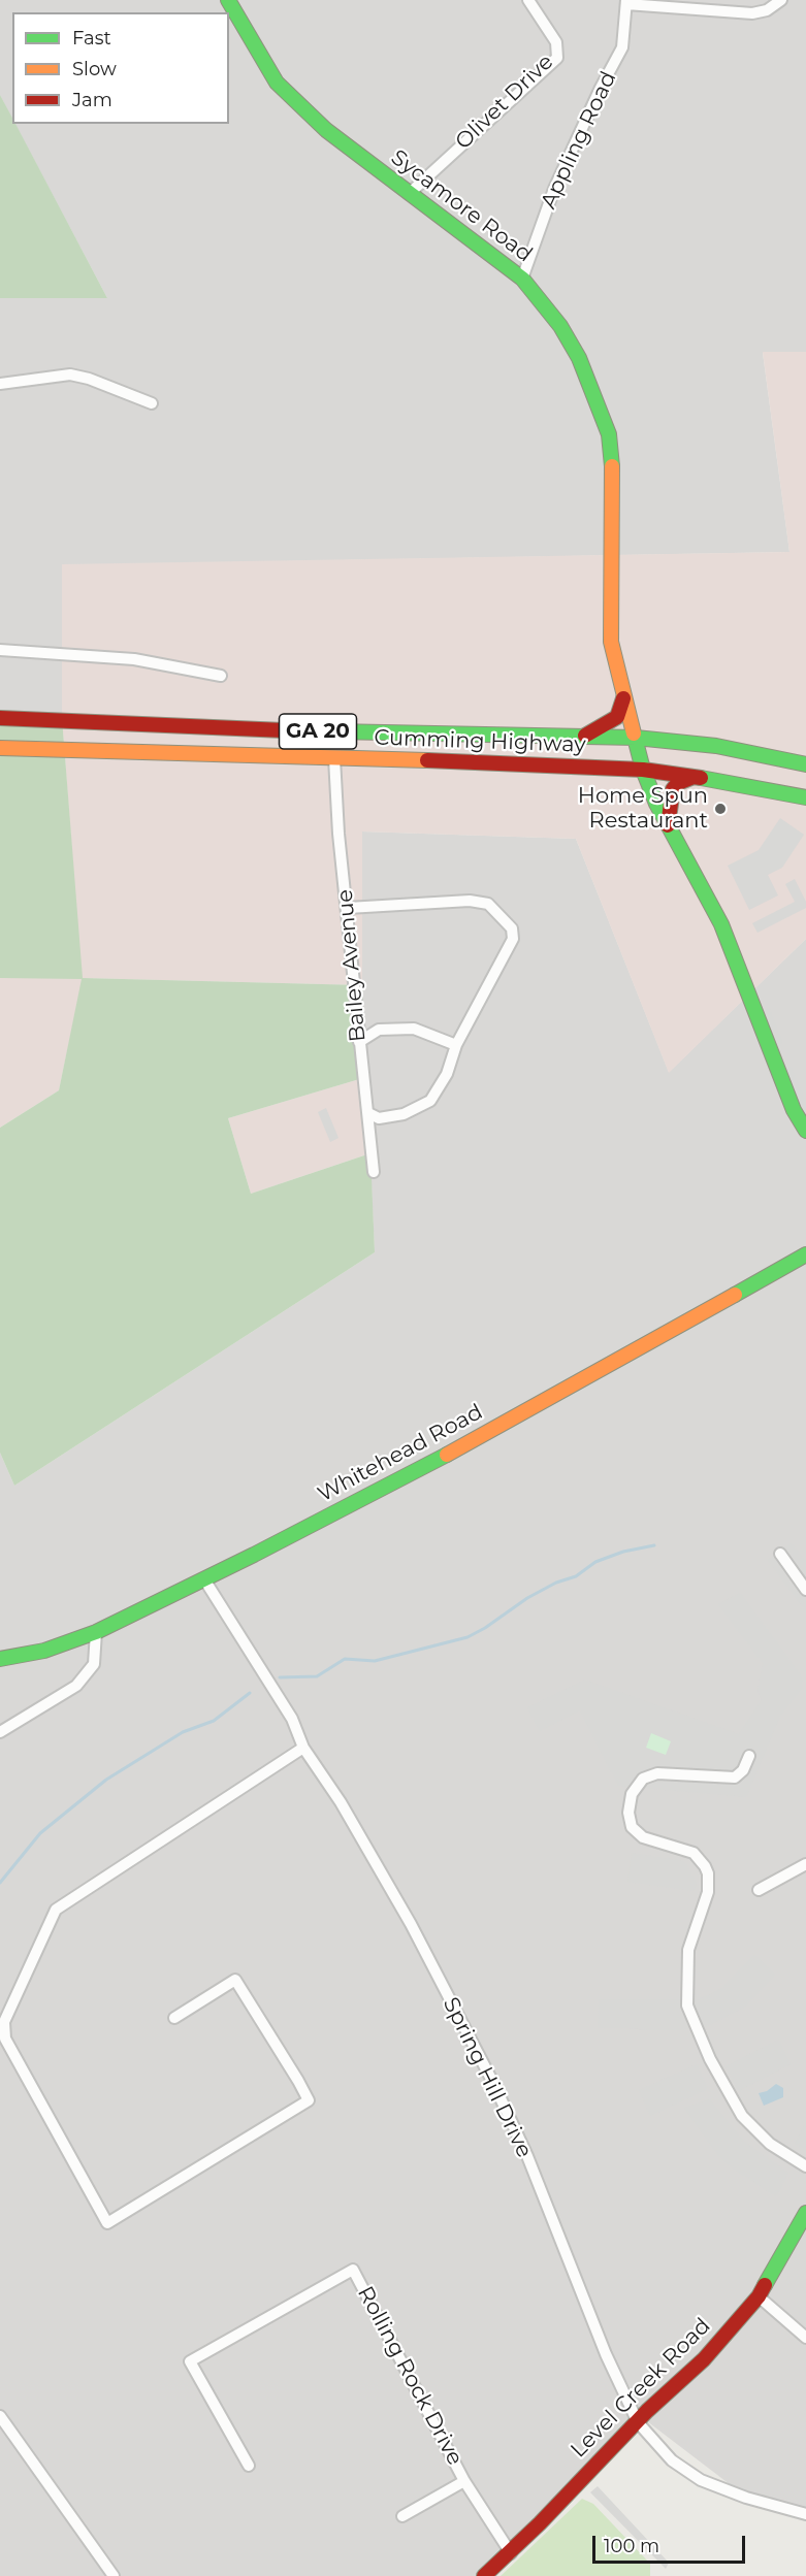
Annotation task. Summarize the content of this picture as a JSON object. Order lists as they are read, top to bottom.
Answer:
{
  "streets": {
    "main road": [
      "Sycamore Road",
      "GA 20",
      "Cumming Highway",
      "Whitehead Road",
      "Level Creek Road"
    ],
    "street": [
      "Olivet Drive",
      "Appling Road",
      "Bailey Avenue",
      "Spring Hill Drive",
      "Rolling Rock Drive"
    ]
  },
  "crossings": [
    ["Olivet Drive", "Sycamore Road"],
    ["Appling Road", "Sycamore Road"],
    ["Sycamore Road", "Cumming Highway"],
    ["Cumming Highway", "Bailey Avenue"],
    ["Whitehead Road", "Spring Hill Drive"],
    ["Spring Hill Drive", "Level Creek Road"],
    ["Rolling Rock Drive", "Level Creek Road"]
  ],
  "places": ["Home Spun Restaurant"],
  "legend": ["Fast", "Slow", "Jam"],
  "scale_bar": "100 m"
}
